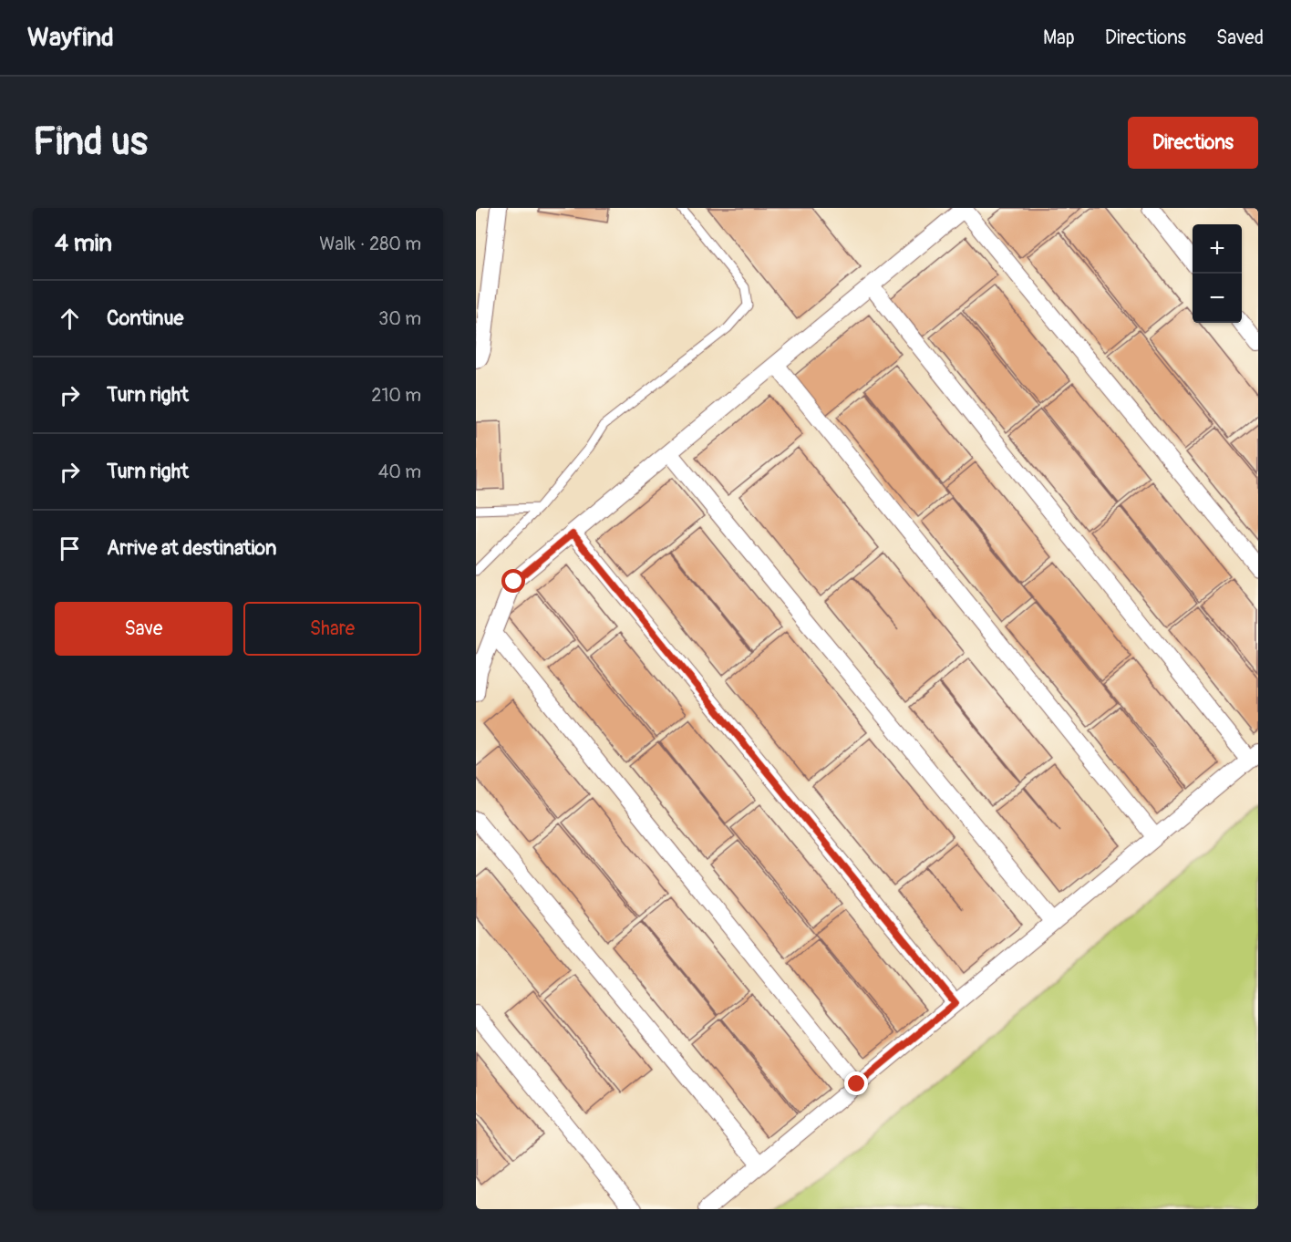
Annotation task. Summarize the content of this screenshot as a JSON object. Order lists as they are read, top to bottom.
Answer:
{
  "page": {
    "header": "Wayfind",
    "nav": ["Map", "Directions", "Saved"],
    "buttons": [
      "Directions",
      ["Save", "Share"]
    ],
    "title": "Find us",
    "heading": ["4 min", "Walk · 280 m"],
    "map_buttons": ["+", "−"],
    "list": [
      ["Continue", "30 m"],
      ["Turn right", "210 m"],
      ["Turn right", "40 m"],
      "Arrive at destination"
    ]
  }
}
